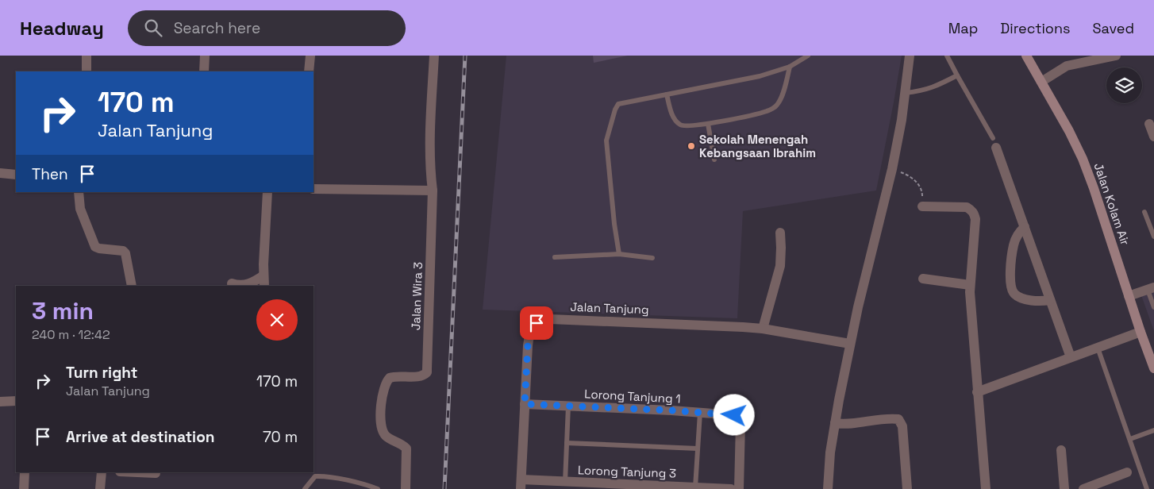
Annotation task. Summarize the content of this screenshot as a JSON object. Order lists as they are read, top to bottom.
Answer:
{
  "streets": {
    "main road": ["Jalan Kolam Air"],
    "street": [
      "Jalan Wira 3",
      "Jalan Tanjung",
      "Lorong Tanjung 1",
      "Lorong Tanjung 3"
    ]
  },
  "crossings": [
    ["Jalan Tanjung", "Lorong Tanjung 1"],
    ["Jalan Tanjung", "Lorong Tanjung 3"]
  ],
  "places": ["Sekolah Menengah Kebangsaan Ibrahim"],
  "page": {
    "header": "Headway",
    "search": "Search here",
    "nav": ["Map", "Directions", "Saved"],
    "turn": ["170 m", "Jalan Tanjung"],
    "then": "Then",
    "heading": ["3 min", "240 m · 12:42"],
    "list": [
      {
        "name": "Turn right",
        "note": "Jalan Tanjung",
        "value": "170 m"
      },
      {
        "name": "Arrive at destination",
        "value": "70 m"
      }
    ]
  }
}
